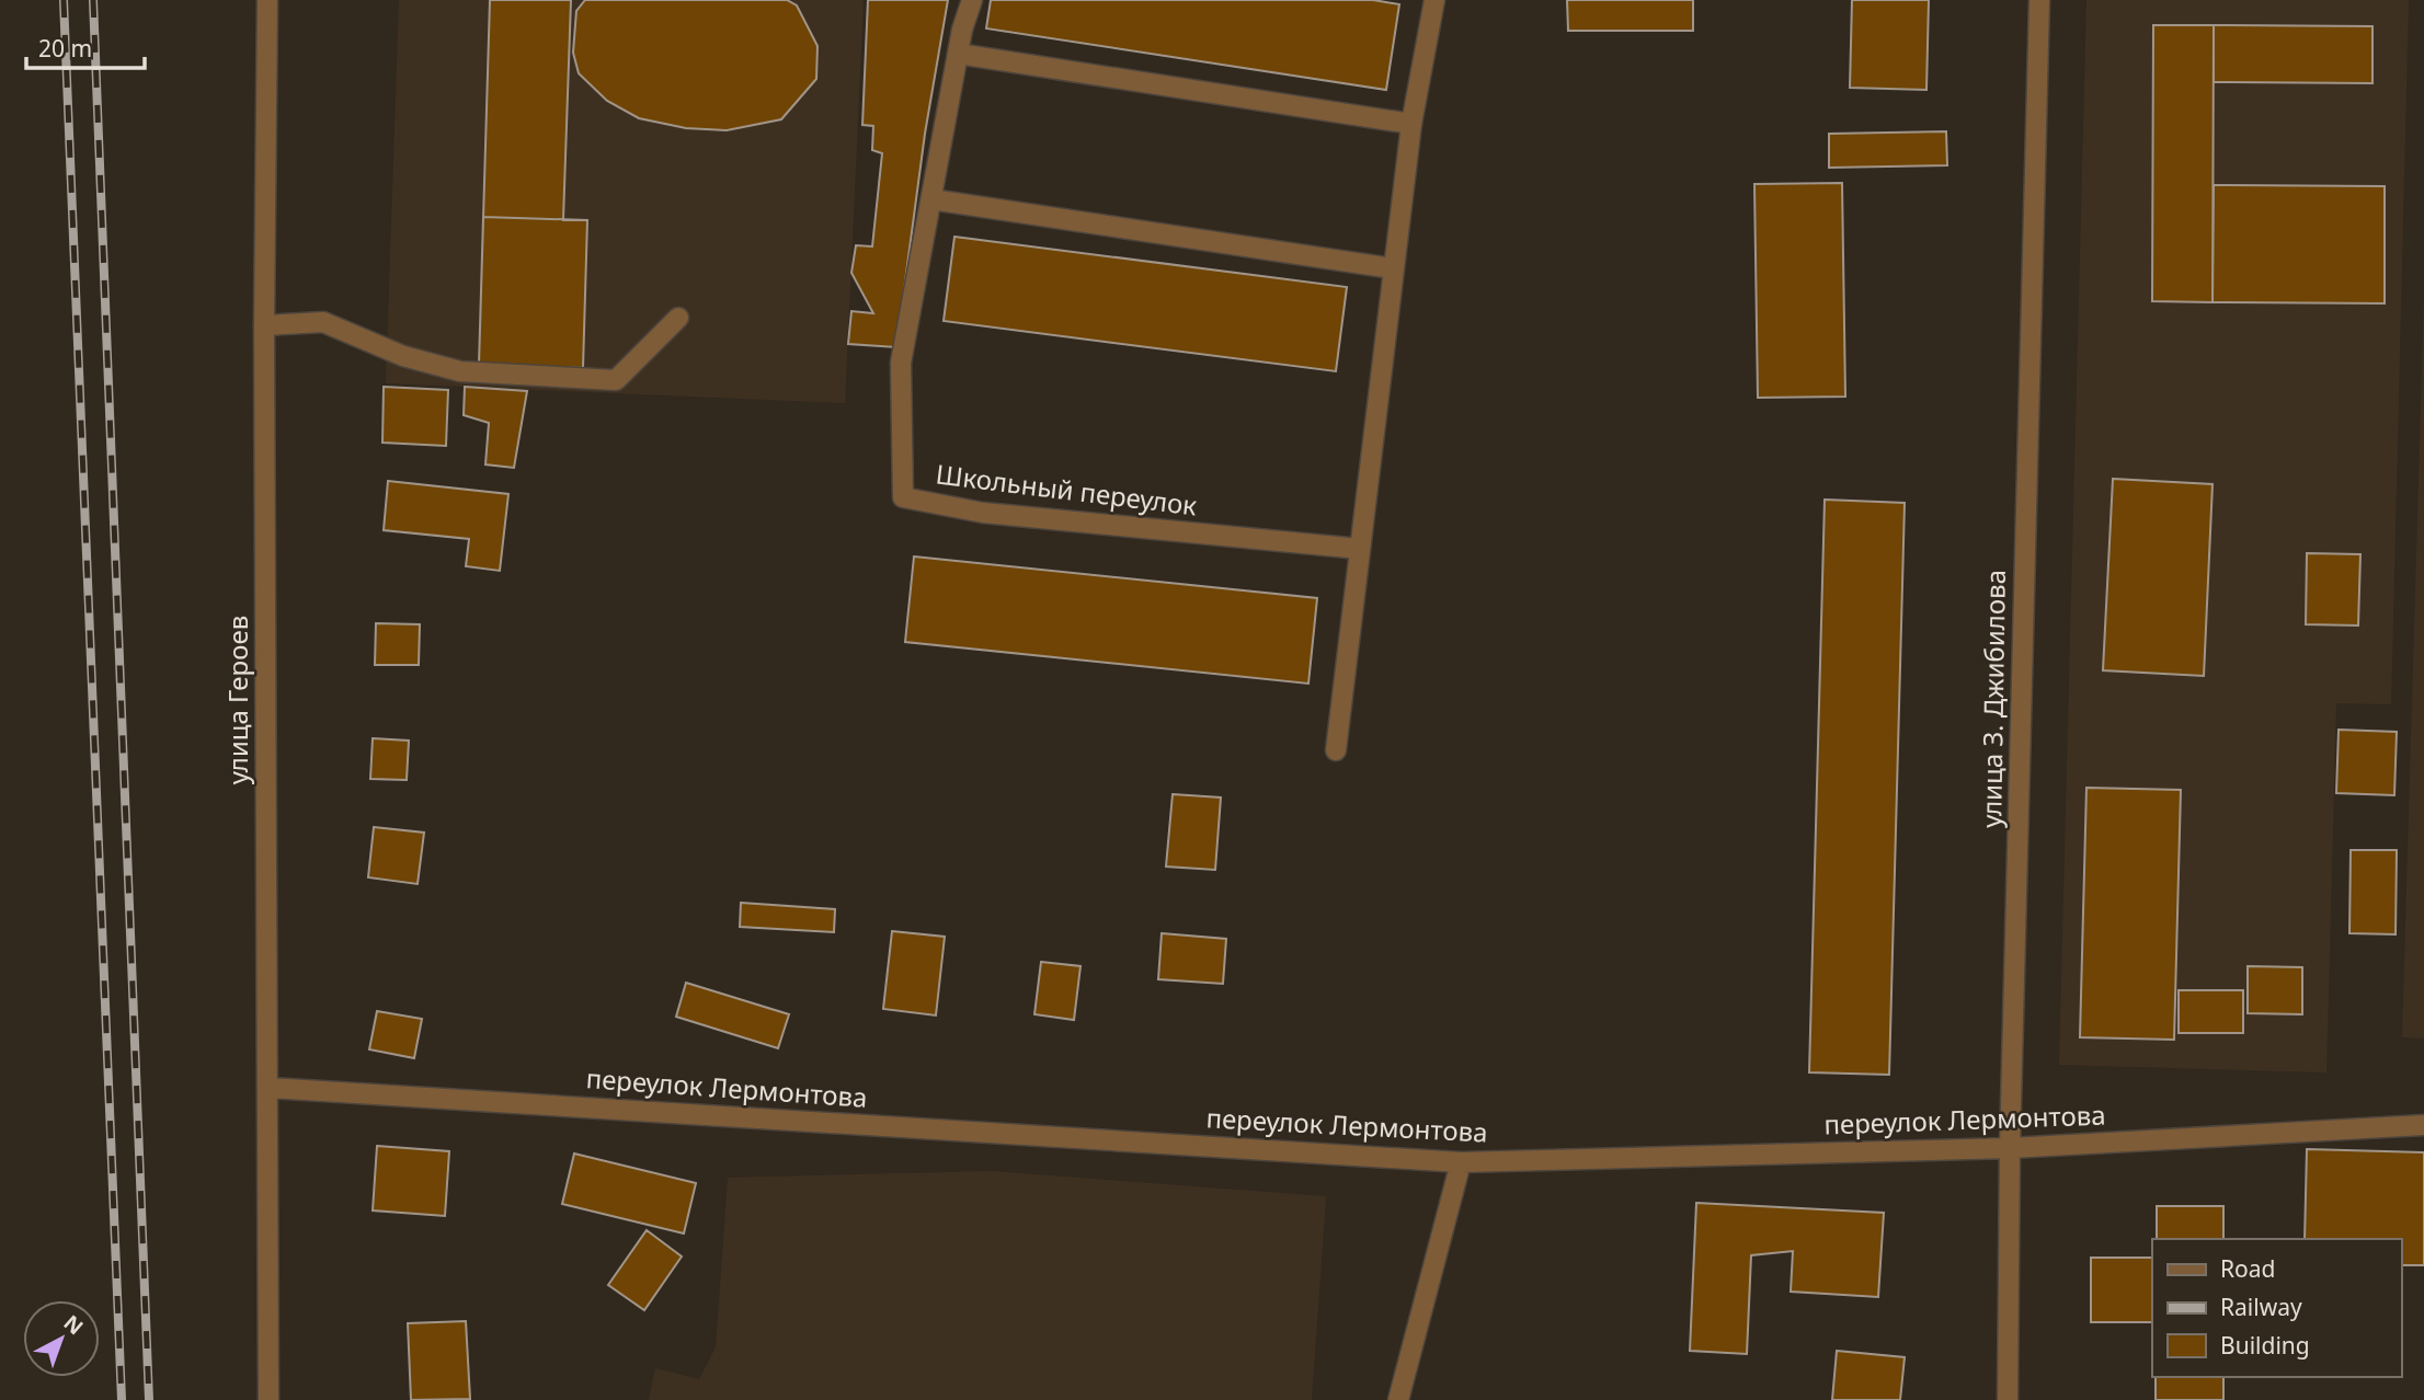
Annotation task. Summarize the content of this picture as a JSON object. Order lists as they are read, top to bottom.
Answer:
{
  "streets": {
    "street": [
      "Школьный переулок",
      "улица З. Джибилова",
      "улица Героев",
      "переулок Лермонтова"
    ]
  },
  "crossings": [
    ["улица З. Джибилова", "переулок Лермонтова"],
    ["улица Героев", "переулок Лермонтова"]
  ],
  "legend": ["Road", "Railway", "Building"],
  "scale_bar": "20 m",
  "north": "top right"
}
